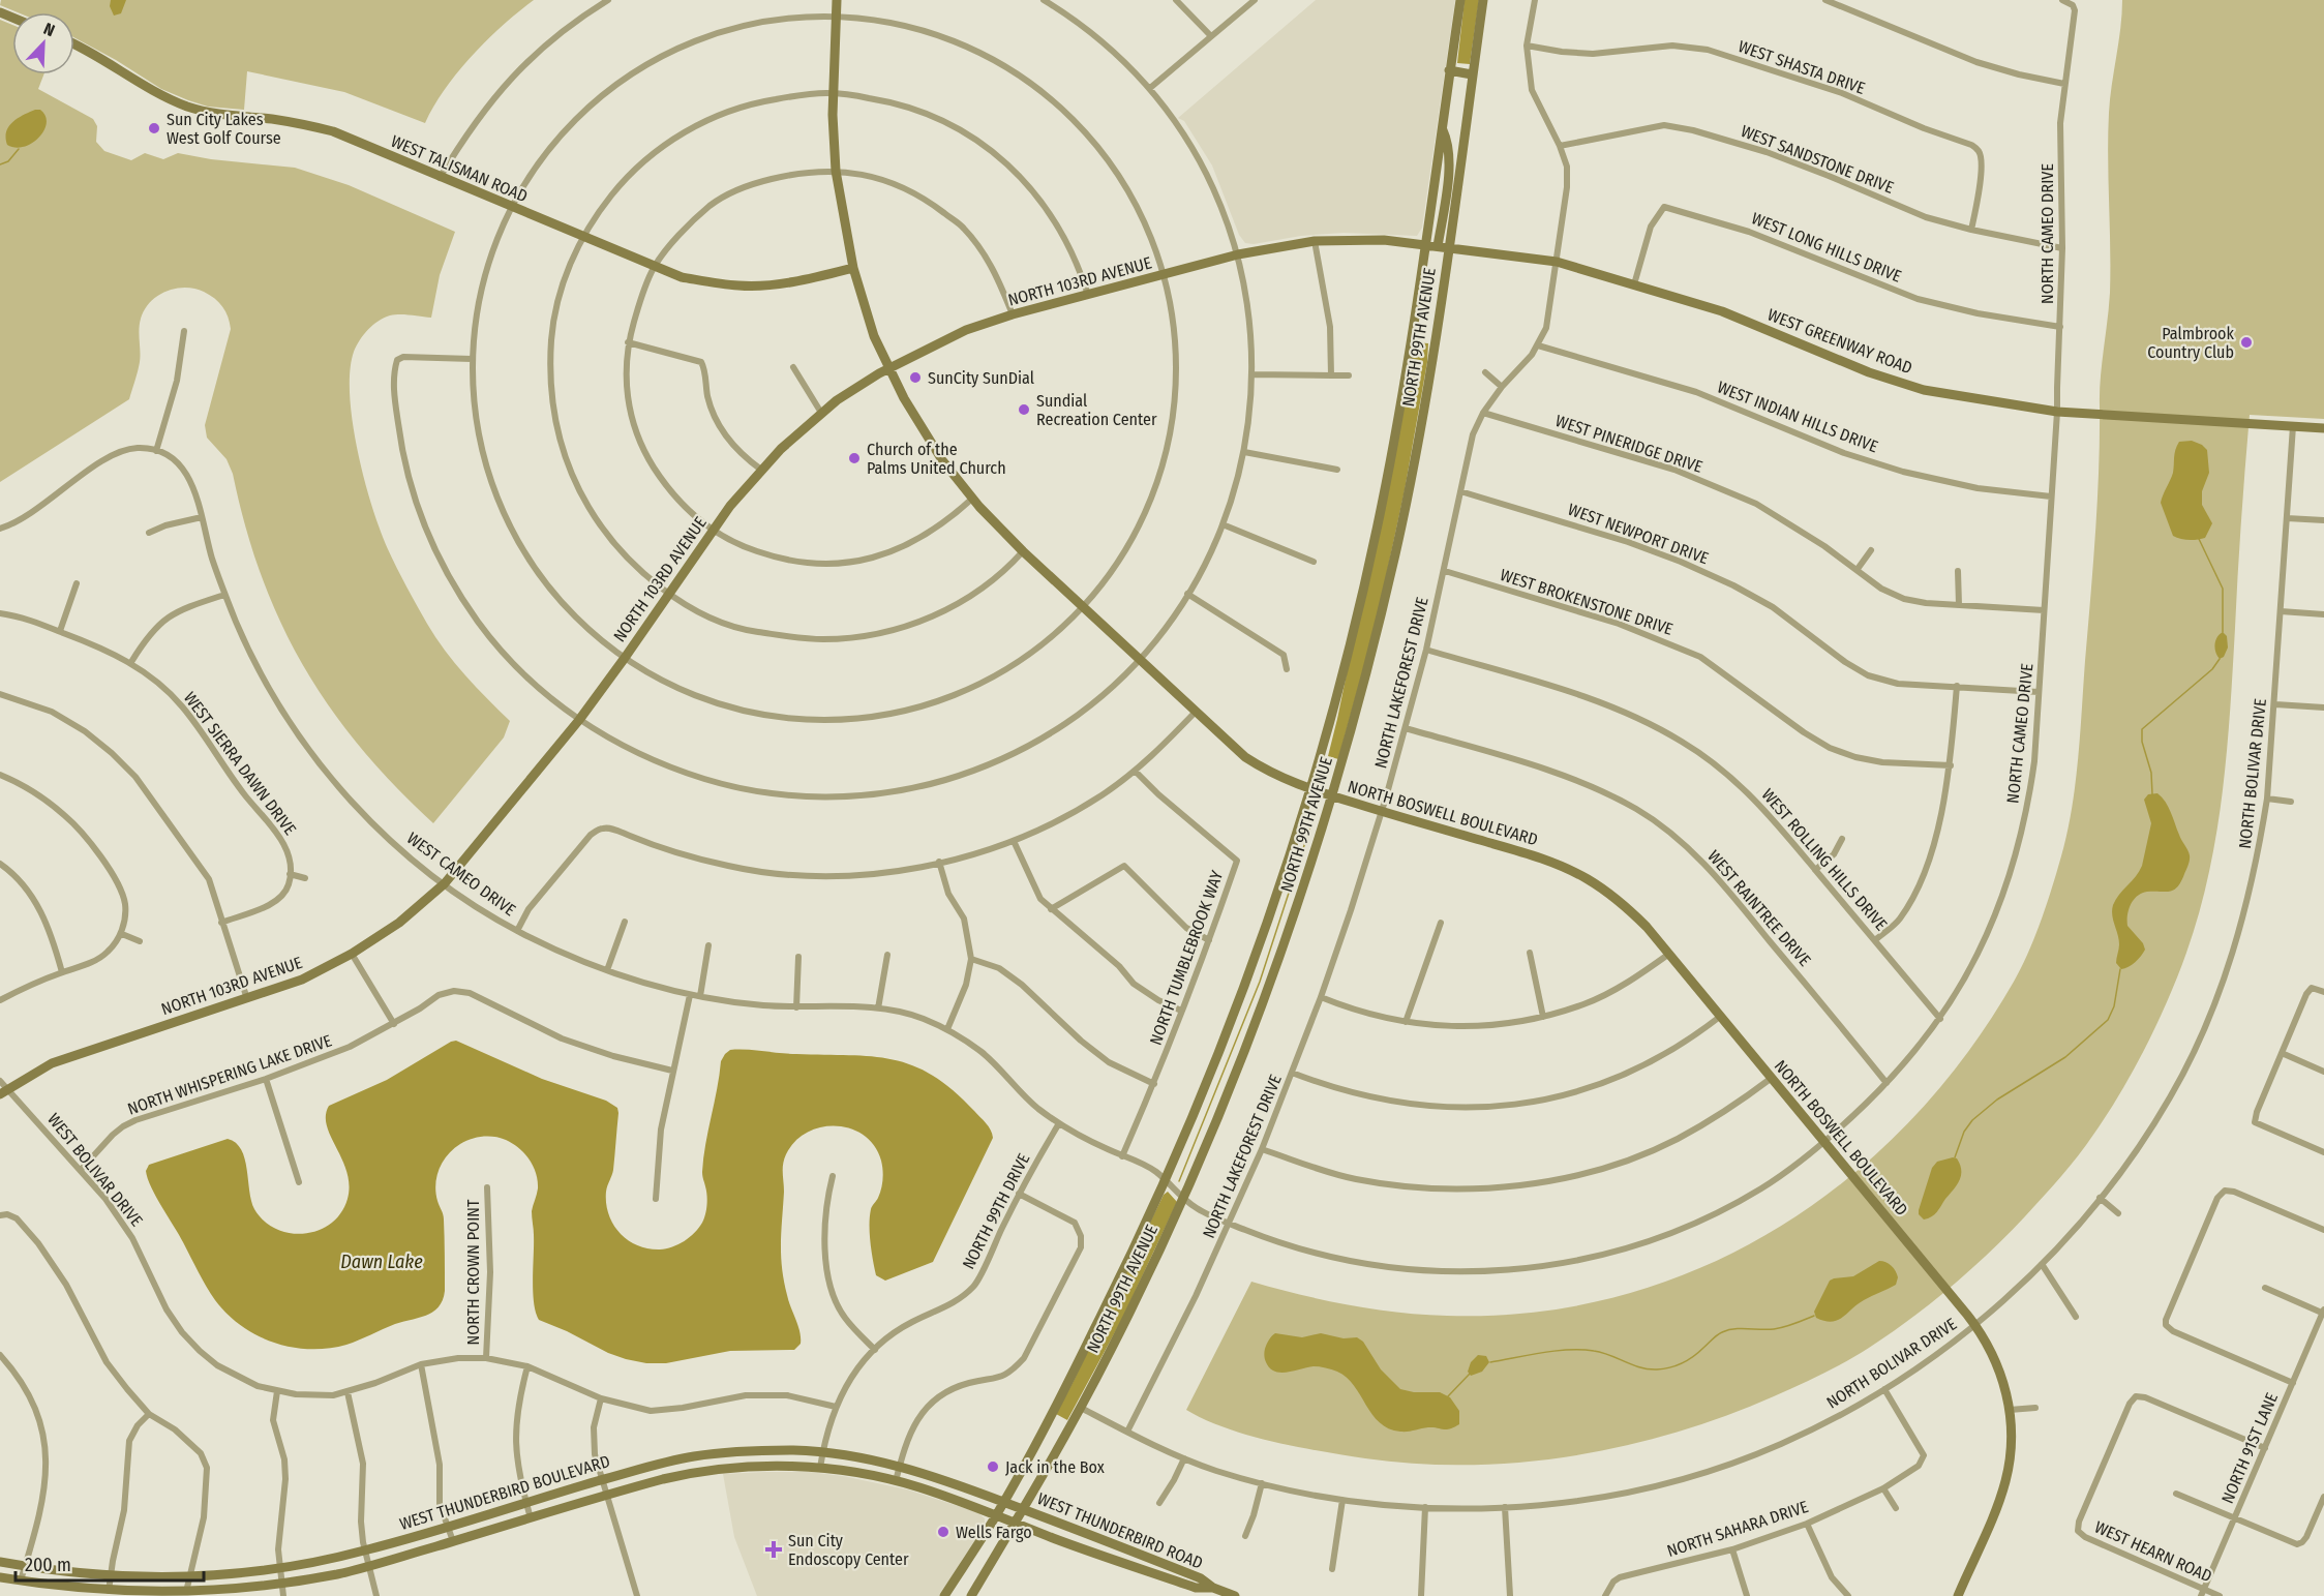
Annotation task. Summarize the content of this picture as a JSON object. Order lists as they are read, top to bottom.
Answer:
{
  "streets": {
    "street": [
      "WEST SHASTA DRIVE",
      "WEST SANDSTONE DRIVE",
      "WEST TALISMAN ROAD",
      "NORTH CAMEO DRIVE",
      "WEST LONG HILLS DRIVE",
      "NORTH 103RD AVENUE",
      "NORTH 99TH AVENUE",
      "WEST GREENWAY ROAD",
      "WEST INDIAN HILLS DRIVE",
      "WEST PINERIDGE DRIVE",
      "WEST NEWPORT DRIVE",
      "WEST BROKENSTONE DRIVE",
      "NORTH LAKEFOREST DRIVE",
      "WEST SIERRA DAWN DRIVE",
      "NORTH BOLIVAR DRIVE",
      "NORTH BOSWELL BOULEVARD",
      "WEST ROLLING HILLS DRIVE",
      "WEST CAMEO DRIVE",
      "WEST RAINTREE DRIVE",
      "NORTH TUMBLEBROOK WAY",
      "NORTH WHISPERING LAKE DRIVE",
      "WEST BOLIVAR DRIVE",
      "NORTH 99TH DRIVE",
      "NORTH CROWN POINT",
      "NORTH 91ST LANE",
      "WEST THUNDERBIRD BOULEVARD",
      "NORTH SAHARA DRIVE",
      "WEST THUNDERBIRD ROAD",
      "WEST HEARN ROAD"
    ]
  },
  "crossings": [
    ["WEST SHASTA DRIVE", "WEST SANDSTONE DRIVE"],
    ["WEST SHASTA DRIVE", "NORTH LAKEFOREST DRIVE"],
    ["WEST SANDSTONE DRIVE", "NORTH CAMEO DRIVE"],
    ["WEST SANDSTONE DRIVE", "NORTH LAKEFOREST DRIVE"],
    ["WEST TALISMAN ROAD", "NORTH BOSWELL BOULEVARD"],
    ["NORTH CAMEO DRIVE", "WEST LONG HILLS DRIVE"],
    ["NORTH CAMEO DRIVE", "WEST GREENWAY ROAD"],
    ["NORTH CAMEO DRIVE", "WEST INDIAN HILLS DRIVE"],
    ["NORTH CAMEO DRIVE", "WEST PINERIDGE DRIVE"],
    ["NORTH CAMEO DRIVE", "WEST NEWPORT DRIVE"],
    ["NORTH CAMEO DRIVE", "NORTH LAKEFOREST DRIVE"],
    ["NORTH CAMEO DRIVE", "NORTH BOSWELL BOULEVARD"],
    ["NORTH CAMEO DRIVE", "WEST ROLLING HILLS DRIVE"],
    ["NORTH CAMEO DRIVE", "WEST CAMEO DRIVE"],
    ["NORTH CAMEO DRIVE", "WEST RAINTREE DRIVE"],
    ["WEST LONG HILLS DRIVE", "WEST GREENWAY ROAD"],
    ["NORTH 103RD AVENUE", "NORTH 99TH AVENUE"],
    ["NORTH 103RD AVENUE", "WEST GREENWAY ROAD"],
    ["NORTH 103RD AVENUE", "NORTH BOSWELL BOULEVARD"],
    ["NORTH 103RD AVENUE", "WEST CAMEO DRIVE"],
    ["NORTH 103RD AVENUE", "WEST BOLIVAR DRIVE"],
    ["NORTH 99TH AVENUE", "WEST GREENWAY ROAD"],
    ["NORTH 99TH AVENUE", "NORTH BOLIVAR DRIVE"],
    ["NORTH 99TH AVENUE", "NORTH BOSWELL BOULEVARD"],
    ["NORTH 99TH AVENUE", "WEST CAMEO DRIVE"],
    ["NORTH 99TH AVENUE", "WEST THUNDERBIRD BOULEVARD"],
    ["NORTH 99TH AVENUE", "WEST THUNDERBIRD ROAD"],
    ["WEST GREENWAY ROAD", "NORTH LAKEFOREST DRIVE"],
    ["WEST GREENWAY ROAD", "NORTH BOLIVAR DRIVE"],
    ["WEST INDIAN HILLS DRIVE", "NORTH LAKEFOREST DRIVE"],
    ["WEST PINERIDGE DRIVE", "NORTH LAKEFOREST DRIVE"],
    ["WEST NEWPORT DRIVE", "NORTH LAKEFOREST DRIVE"],
    ["WEST BROKENSTONE DRIVE", "NORTH LAKEFOREST DRIVE"],
    ["NORTH LAKEFOREST DRIVE", "NORTH BOLIVAR DRIVE"],
    ["NORTH LAKEFOREST DRIVE", "NORTH BOSWELL BOULEVARD"],
    ["NORTH LAKEFOREST DRIVE", "WEST ROLLING HILLS DRIVE"],
    ["NORTH LAKEFOREST DRIVE", "WEST CAMEO DRIVE"],
    ["NORTH LAKEFOREST DRIVE", "WEST RAINTREE DRIVE"],
    ["NORTH BOLIVAR DRIVE", "NORTH BOSWELL BOULEVARD"],
    ["NORTH BOLIVAR DRIVE", "NORTH SAHARA DRIVE"],
    ["WEST CAMEO DRIVE", "NORTH TUMBLEBROOK WAY"],
    ["WEST CAMEO DRIVE", "NORTH 99TH DRIVE"],
    ["NORTH WHISPERING LAKE DRIVE", "WEST BOLIVAR DRIVE"],
    ["WEST BOLIVAR DRIVE", "NORTH 99TH DRIVE"],
    ["WEST BOLIVAR DRIVE", "NORTH CROWN POINT"],
    ["NORTH 99TH DRIVE", "WEST THUNDERBIRD BOULEVARD"],
    ["NORTH 91ST LANE", "WEST HEARN ROAD"],
    ["WEST THUNDERBIRD BOULEVARD", "WEST THUNDERBIRD ROAD"]
  ],
  "water": ["Dawn Lake"],
  "places": {
    "other": [
      "Sun City Lakes West Golf Course",
      "Palmbrook Country Club",
      "SunCity SunDial",
      "Sundial Recreation Center",
      "Church of the Palms United Church",
      "Jack in the Box",
      "Wells Fargo"
    ],
    "health": ["Sun City Endoscopy Center"]
  },
  "scale_bar": "200 m",
  "north": "top right"
}
